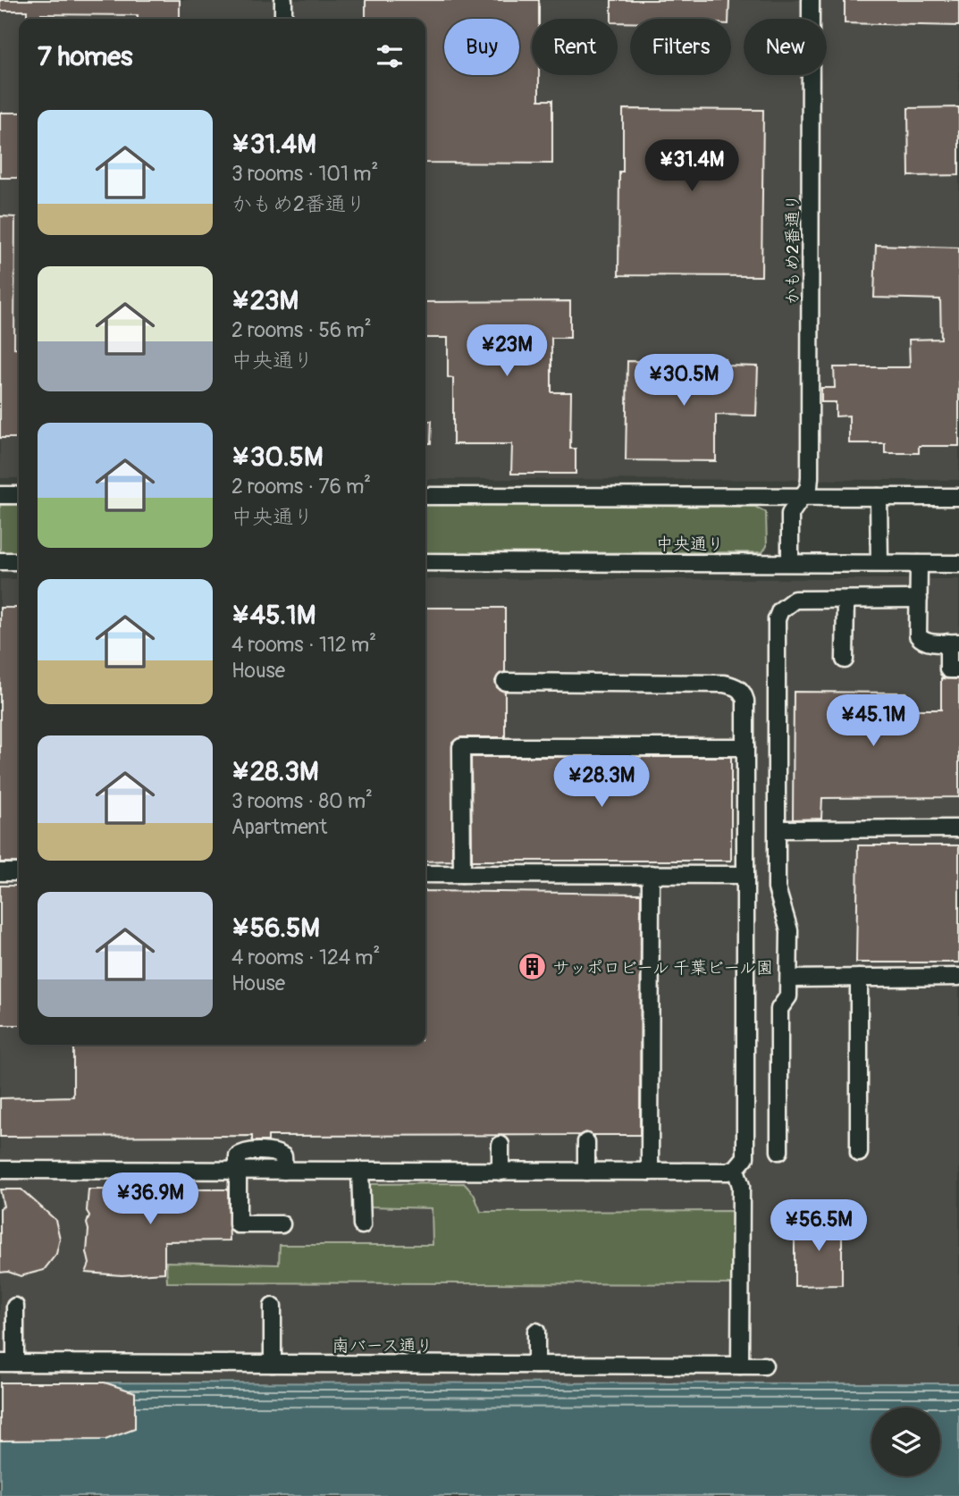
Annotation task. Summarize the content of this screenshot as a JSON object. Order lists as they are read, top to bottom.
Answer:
{
  "streets": {
    "street": ["かもめ2番通り", "中央通り", "南バース通り"]
  },
  "crossings": [
    ["かもめ2番通り", "中央通り"]
  ],
  "places": {
    "building": ["サッポロビール 千葉ビール園"]
  },
  "page": {
    "chip": [
      "Buy",
      "Rent",
      "Filters",
      "New"
    ],
    "heading": "7 homes",
    "list": [
      {
        "name": "¥31.4M",
        "note": "3 rooms · 101 m² · かもめ2番通り"
      },
      {
        "name": "¥23M",
        "note": "2 rooms · 56 m² · 中央通り"
      },
      {
        "name": "¥30.5M",
        "note": "2 rooms · 76 m² · 中央通り"
      },
      {
        "name": "¥45.1M",
        "note": "4 rooms · 112 m² · House"
      },
      {
        "name": "¥28.3M",
        "note": "3 rooms · 80 m² · Apartment"
      },
      {
        "name": "¥56.5M",
        "note": "4 rooms · 124 m² · House"
      }
    ],
    "price": [
      "¥31.4M",
      "¥23M",
      "¥30.5M",
      "¥45.1M",
      "¥28.3M",
      "¥36.9M",
      "¥56.5M"
    ]
  }
}
